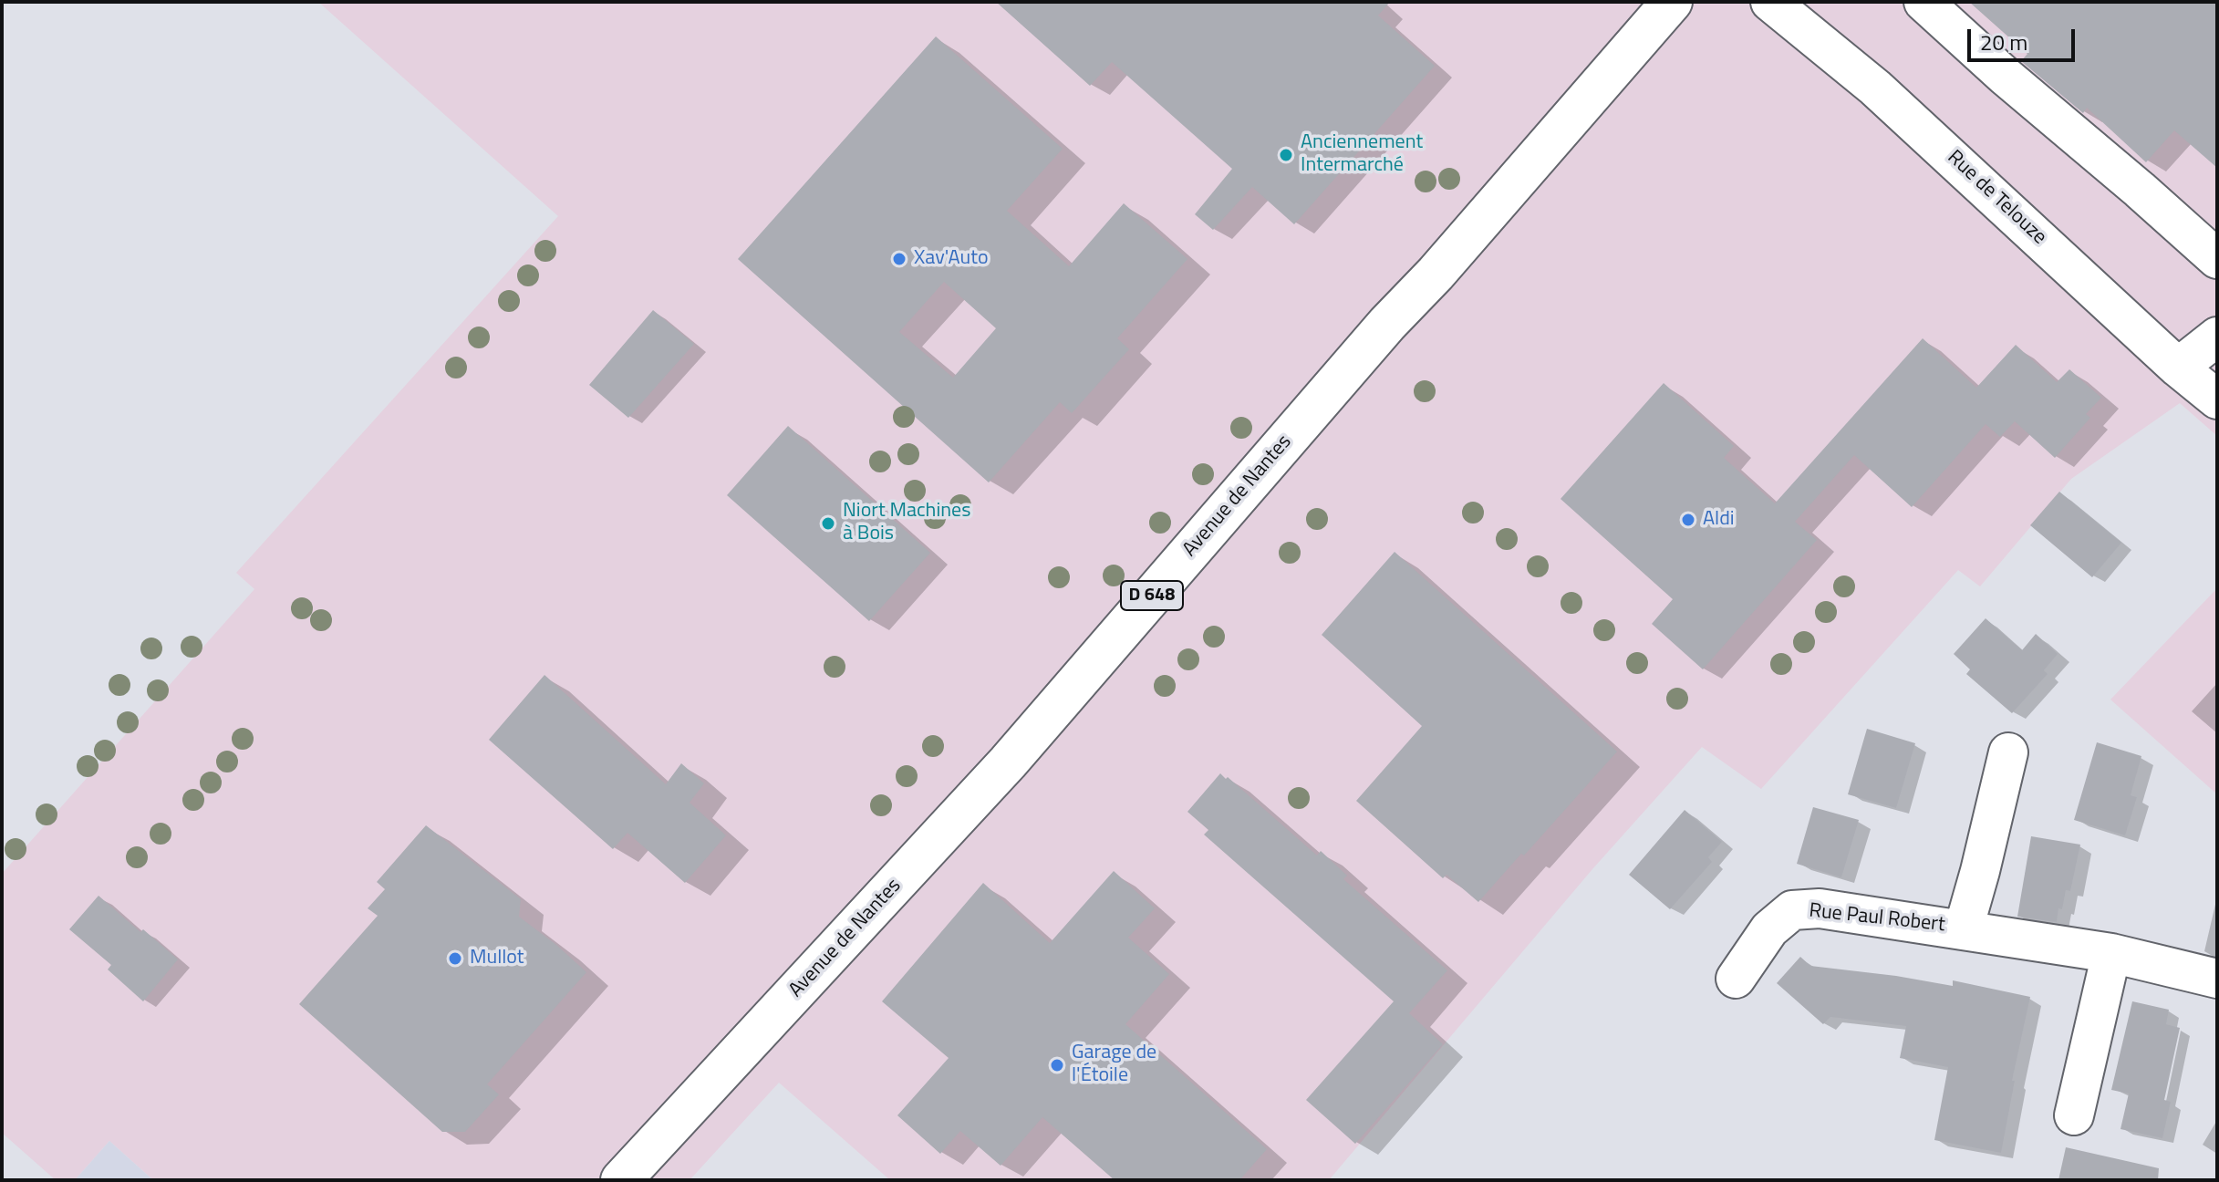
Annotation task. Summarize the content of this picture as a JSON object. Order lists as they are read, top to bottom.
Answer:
{
  "streets": {
    "main road": ["Avenue de Nantes", "D 648"],
    "street": ["Rue de Telouze", "Rue Paul Robert"]
  },
  "places": [
    "Anciennement Intermarché",
    "Xav'Auto",
    "Aldi",
    "Niort Machines à Bois",
    "Mullot",
    "Garage de l'Étoile"
  ],
  "scale_bar": "20 m"
}
